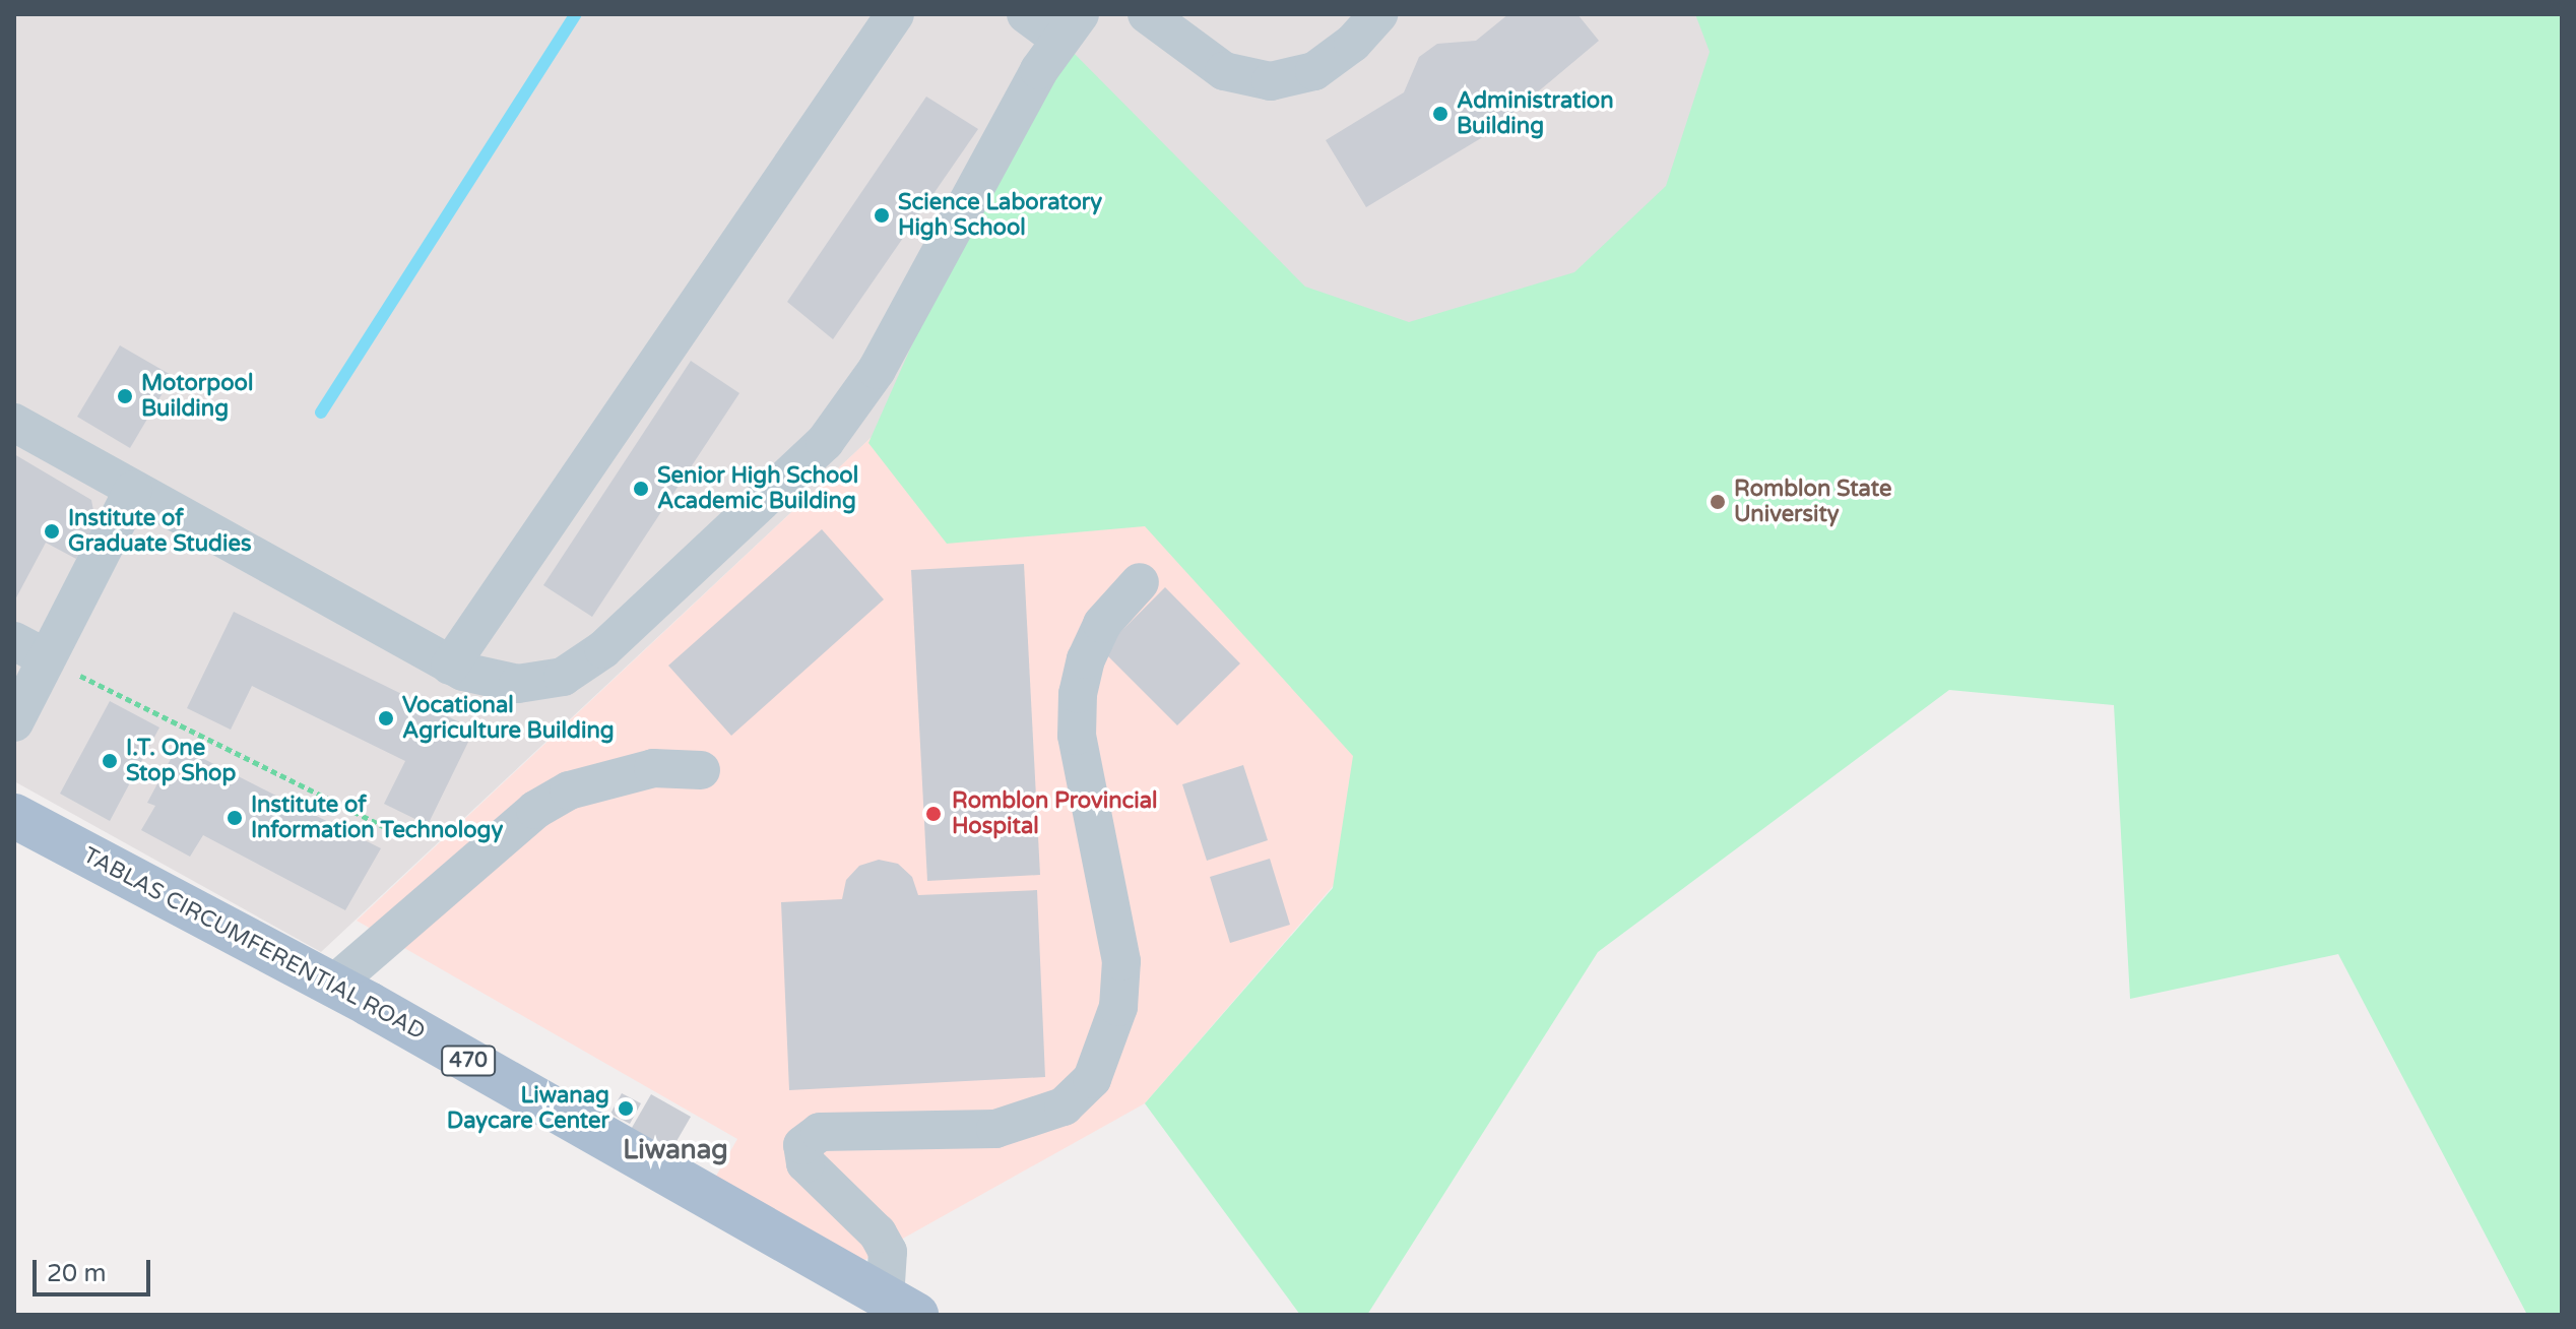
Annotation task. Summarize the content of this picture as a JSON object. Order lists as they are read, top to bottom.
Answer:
{
  "streets": {
    "main road": ["TABLAS CIRCUMFERENTIAL ROAD", "470"]
  },
  "districts": ["Liwanag"],
  "places": [
    "Administration Building",
    "Science Laboratory High School",
    "Motorpool Building",
    "Senior High School Academic Building",
    "Romblon State University",
    "Institute of Graduate Studies",
    "Vocational Agriculture Building",
    "I.T. One Stop Shop",
    "Romblon Provincial Hospital",
    "Institute of Information Technology",
    "Liwanag Daycare Center"
  ],
  "scale_bar": "20 m"
}
